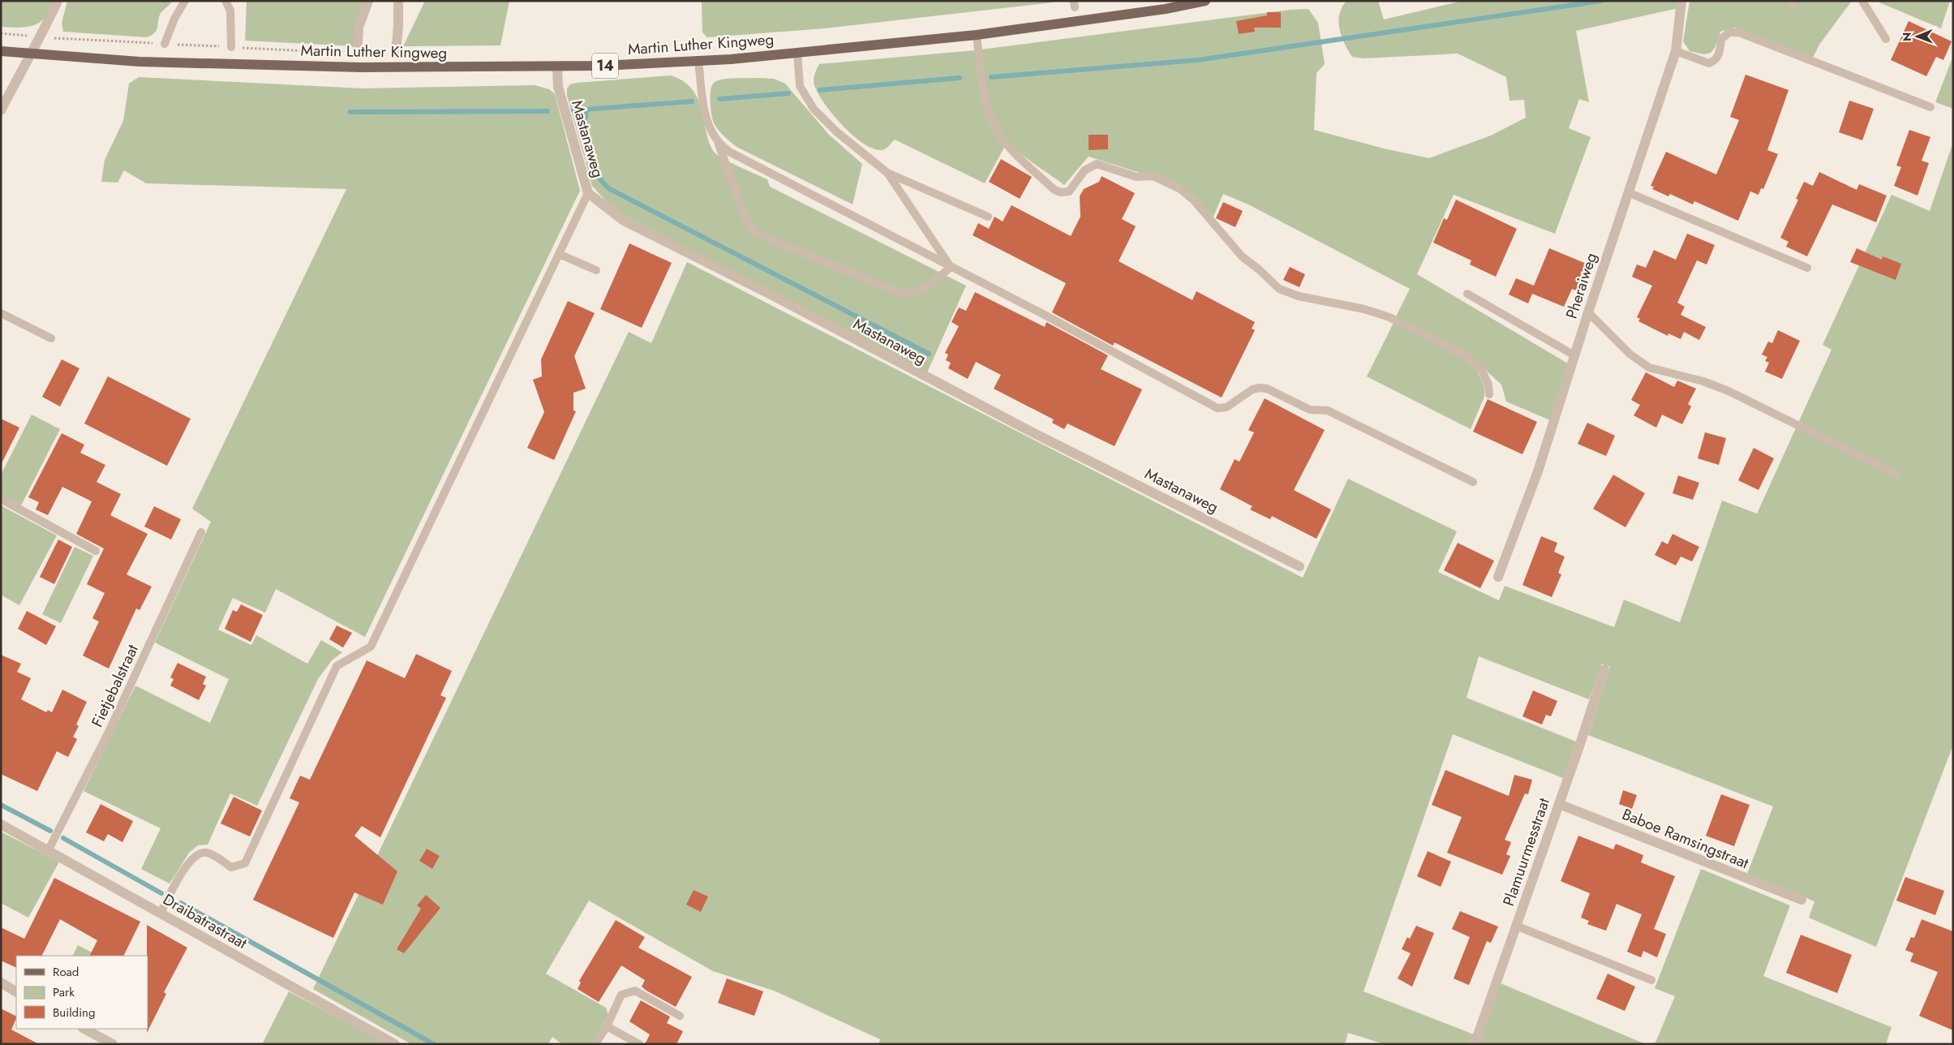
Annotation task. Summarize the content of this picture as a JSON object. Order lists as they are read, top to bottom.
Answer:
{
  "streets": {
    "main road": ["Martin Luther Kingweg", "14"],
    "street": [
      "Mastanaweg",
      "Pheraiweg",
      "Baboe Ramsingstraat",
      "Plamuurmesstraat",
      "Draibatrastraat"
    ],
    "lane": ["Fietjebalstraat"]
  },
  "crossings": [
    ["Martin Luther Kingweg", "Mastanaweg"],
    ["Fietjebalstraat", "Draibatrastraat"],
    ["Baboe Ramsingstraat", "Plamuurmesstraat"]
  ],
  "legend": ["Road", "Park", "Building"],
  "north": "left"
}
